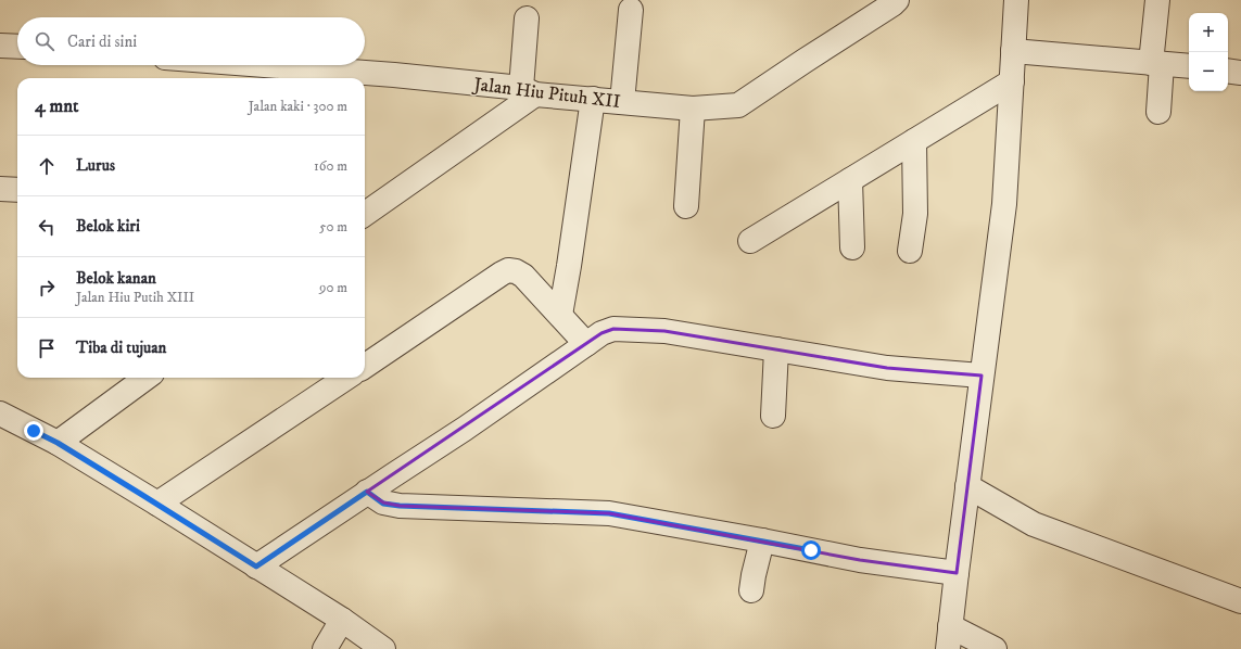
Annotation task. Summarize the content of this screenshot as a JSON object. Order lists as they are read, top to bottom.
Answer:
{
  "streets": {
    "street": ["Jalan Hiu Pituh XII"]
  },
  "page": {
    "map_buttons": ["+", "−"],
    "search": "Cari di sini",
    "heading": ["4 mnt", "Jalan kaki · 300 m"],
    "list": [
      ["Lurus", "160 m"],
      ["Belok kiri", "50 m"],
      ["Belok kanan", "Jalan Hiu Putih XIII", "90 m"],
      "Tiba di tujuan"
    ]
  }
}
